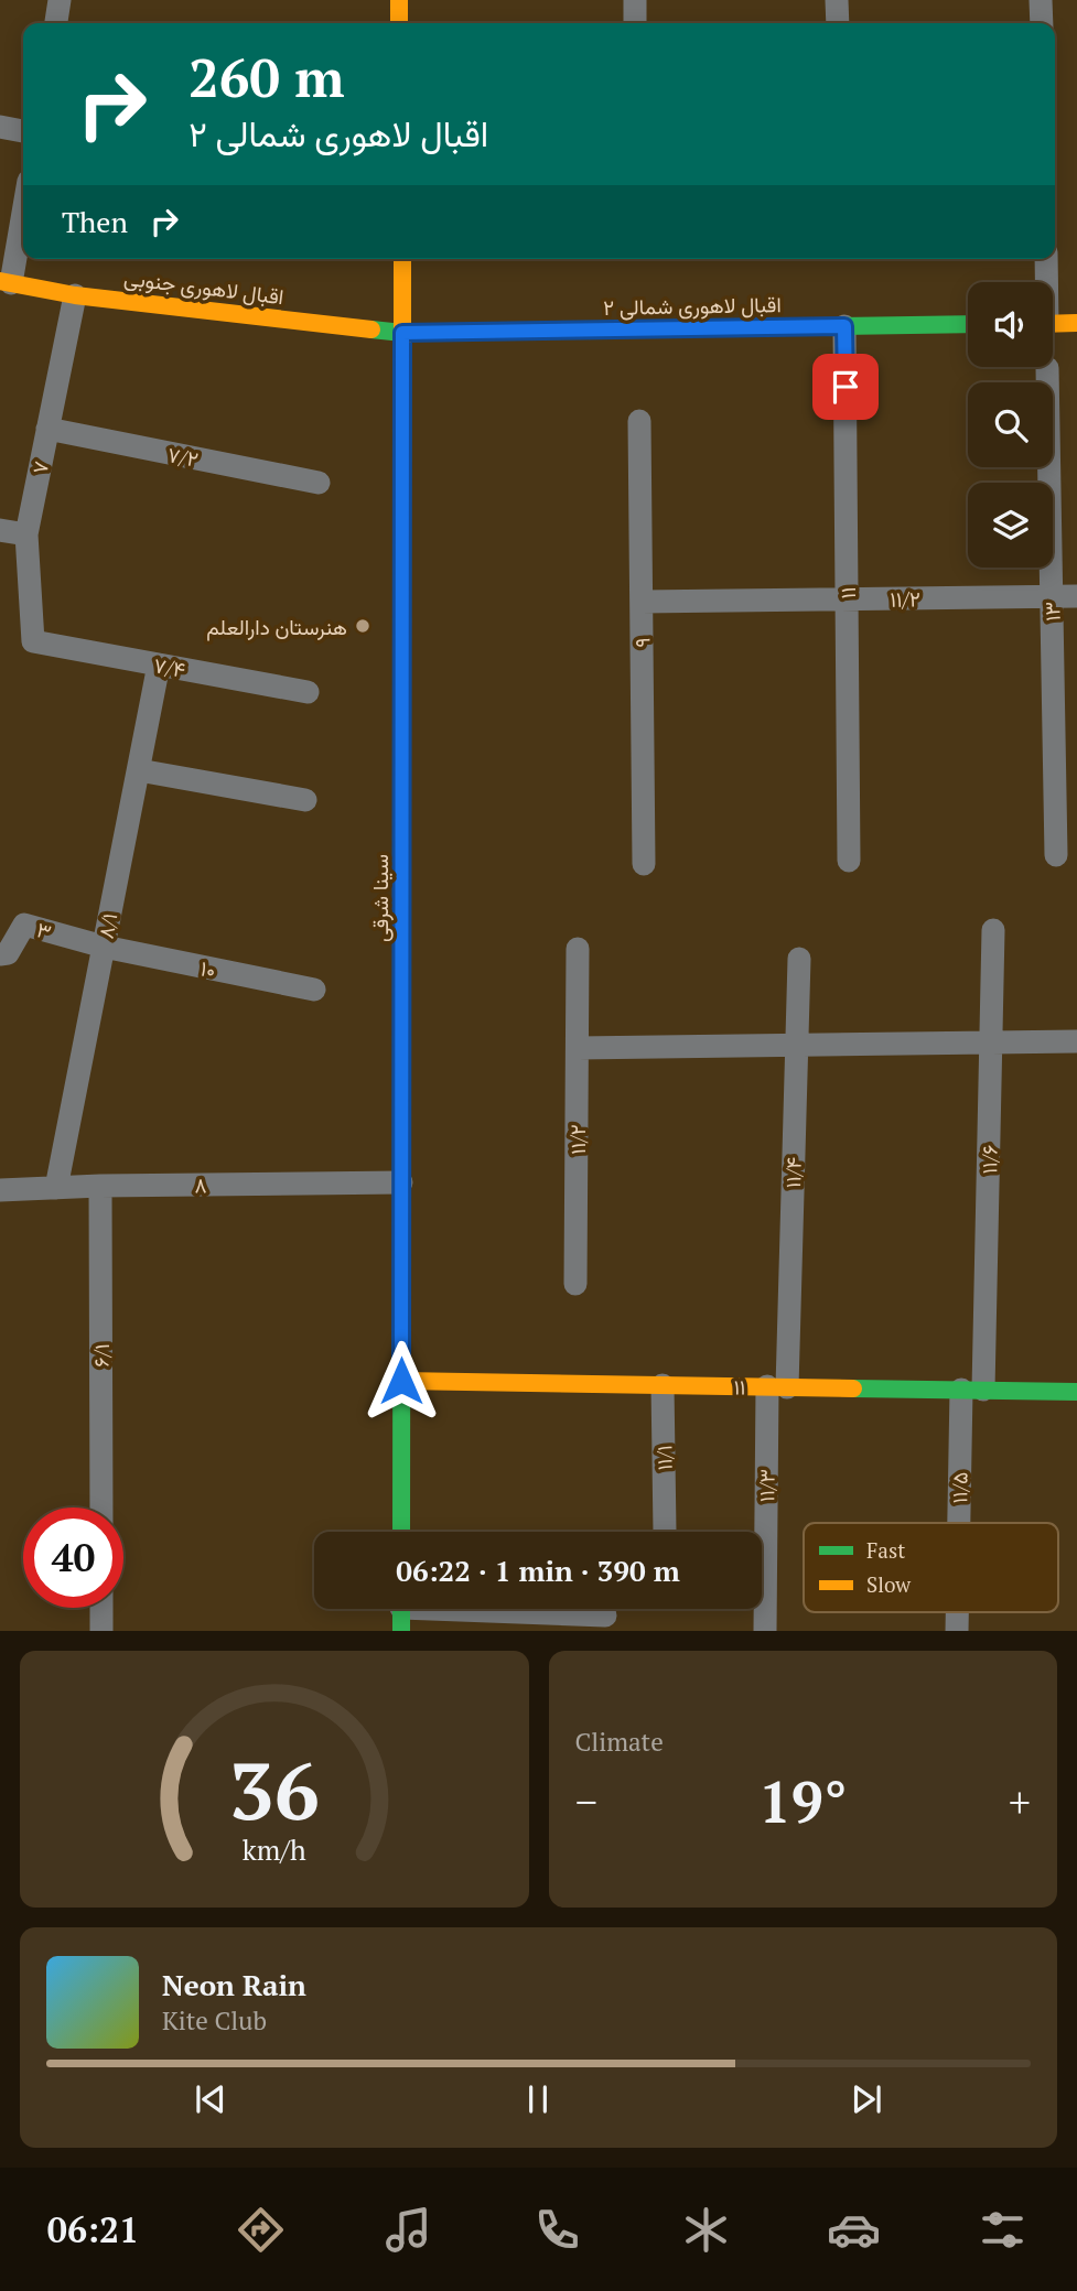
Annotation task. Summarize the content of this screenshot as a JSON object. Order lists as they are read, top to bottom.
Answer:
{
  "streets": {
    "street": [
      "اقبال لاهوری جنوبی",
      "اقبال لاهوری شمالی ۲",
      "۷/۲",
      "۷",
      "۱۱",
      "۱۱/۲",
      "۱۳",
      "۹",
      "۷/۴",
      "سینا شرقی",
      "۸/۱",
      "۳",
      "۱۰",
      "۱۱/۶",
      "۱۱/۴",
      "۸",
      "۶/۱",
      "۱۱/۱",
      "۱۱/۳",
      "۱۱/۵"
    ]
  },
  "crossings": [
    ["اقبال لاهوری جنوبی", "اقبال لاهوری شمالی ۲"],
    ["اقبال لاهوری جنوبی", "۷"],
    ["اقبال لاهوری جنوبی", "سینا شرقی"],
    ["اقبال لاهوری شمالی ۲", "۱۱"],
    ["اقبال لاهوری شمالی ۲", "سینا شرقی"],
    ["۷/۲", "۷"],
    ["۷", "۷/۴"],
    ["۱۱", "۱۱/۲"],
    ["۱۱", "سینا شرقی"],
    ["۱۱", "۱۱/۶"],
    ["۱۱", "۱۱/۴"],
    ["۱۱", "۱۱/۱"],
    ["۱۱", "۱۱/۳"],
    ["۱۱", "۱۱/۵"],
    ["۱۱/۲", "۱۳"],
    ["۱۱/۲", "۹"],
    ["۷/۴", "۸/۱"],
    ["سینا شرقی", "۸"],
    ["۸/۱", "۳"],
    ["۸/۱", "۱۰"],
    ["۸/۱", "۸"],
    ["۳", "۱۰"],
    ["۱۱/۶", "۱۱/۵"],
    ["۱۱/۴", "۱۱/۳"],
    ["۸", "۶/۱"]
  ],
  "places": ["هنرستان دارالعلم"],
  "legend": ["Fast", "Slow"],
  "page": {
    "turn": ["260 m", "اقبال لاهوری شمالی ۲"],
    "then": "Then",
    "limit": "40",
    "trip": "06:22 · 1 min · 390 m",
    "tile": "Climate",
    "heat": ["−", "19°", "+"],
    "song": ["Neon Rain", "Kite Club"],
    "tabs": "06:21",
    "gauge": ["36", "km/h"]
  }
}
